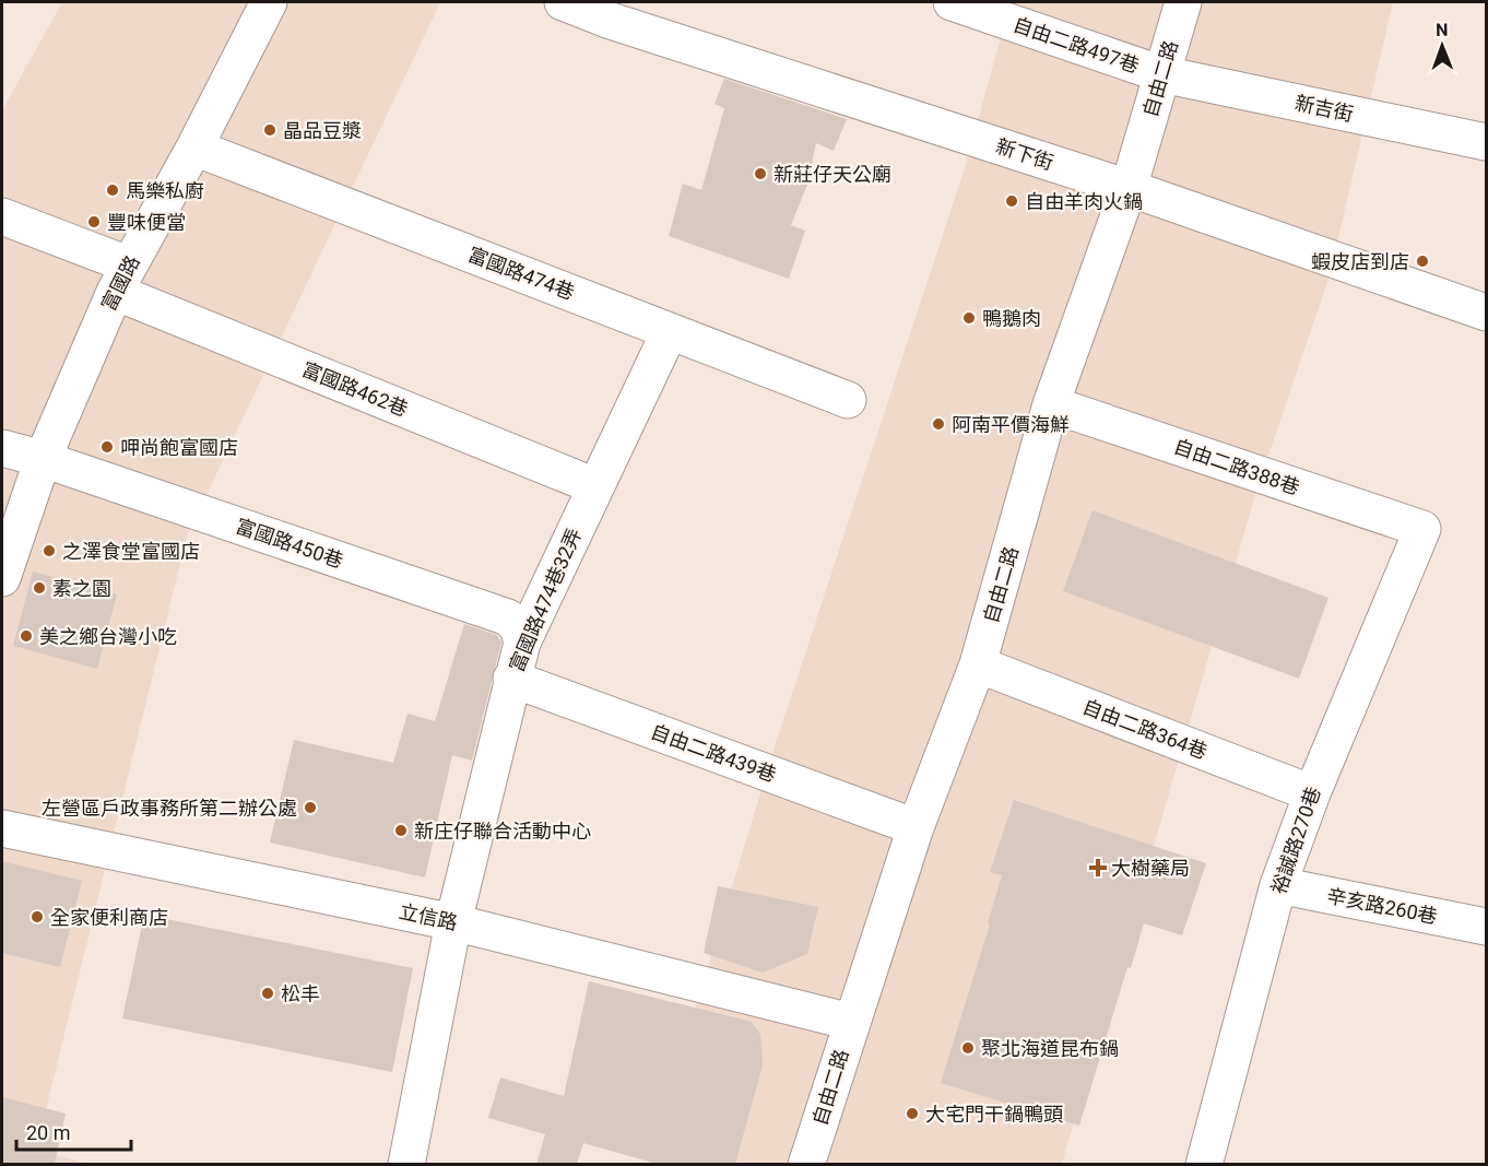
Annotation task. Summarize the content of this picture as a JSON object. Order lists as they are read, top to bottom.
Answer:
{
  "streets": {
    "street": [
      "自由二路497巷",
      "自由二路",
      "新吉街",
      "新下街",
      "富國路474巷",
      "富國路",
      "富國路462巷",
      "自由二路388巷",
      "富國路450巷",
      "富國路474巷32弄",
      "自由二路364巷",
      "自由二路439巷",
      "裕誠路270巷",
      "辛亥路260巷",
      "立信路"
    ]
  },
  "crossings": [
    ["自由二路497巷", "自由二路"],
    ["自由二路497巷", "新吉街"],
    ["自由二路", "新吉街"],
    ["自由二路", "新下街"],
    ["自由二路", "自由二路388巷"],
    ["自由二路", "自由二路364巷"],
    ["自由二路", "自由二路439巷"],
    ["自由二路", "立信路"],
    ["富國路474巷", "富國路"],
    ["富國路474巷", "富國路474巷32弄"],
    ["富國路", "富國路462巷"],
    ["富國路", "富國路450巷"],
    ["富國路462巷", "富國路474巷32弄"],
    ["自由二路388巷", "裕誠路270巷"],
    ["富國路450巷", "富國路474巷32弄"],
    ["富國路474巷32弄", "自由二路439巷"],
    ["富國路474巷32弄", "立信路"],
    ["自由二路364巷", "裕誠路270巷"],
    ["裕誠路270巷", "辛亥路260巷"]
  ],
  "places": {
    "other": [
      "晶品豆漿",
      "新莊仔天公廟",
      "馬樂私廚",
      "自由羊肉火鍋",
      "豐味便當",
      "蝦皮店到店",
      "鴨鵝肉",
      "阿南平價海鮮",
      "呷尚飽富國店",
      "之澤食堂富國店",
      "素之園",
      "美之鄉台灣小吃",
      "左營區戶政事務所第二辦公處",
      "新庄仔聯合活動中心",
      "全家便利商店",
      "松丰",
      "聚北海道昆布鍋",
      "大宅門干鍋鴨頭"
    ],
    "health": ["大樹藥局"]
  },
  "scale_bar": "20 m",
  "north": "top"
}
